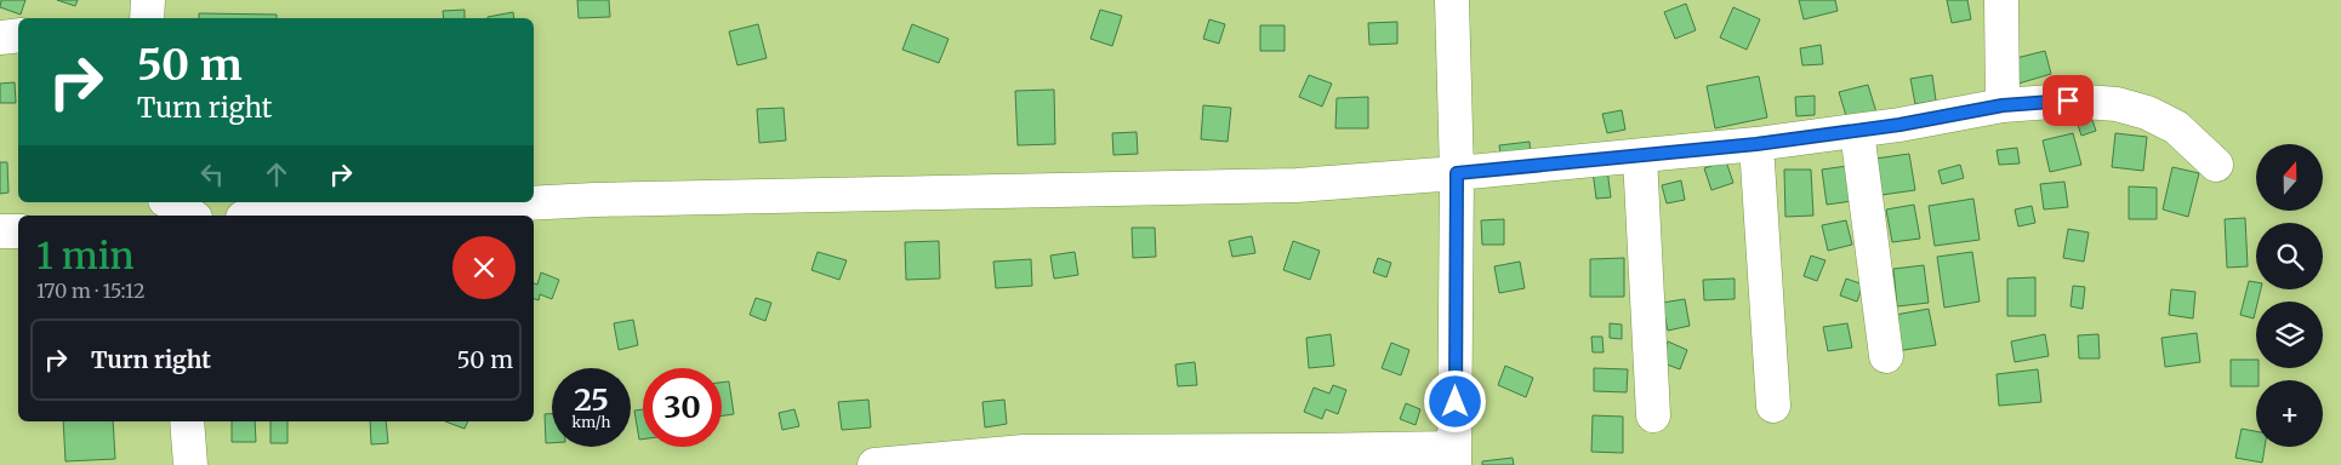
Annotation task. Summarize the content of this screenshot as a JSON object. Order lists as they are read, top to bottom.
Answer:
{
  "north": "top",
  "page": {
    "turn": ["50 m", "Turn right"],
    "map_buttons": "+",
    "heading": ["1 min", "170 m · 15:12"],
    "list": [
      {
        "name": "Turn right",
        "value": "50 m"
      }
    ],
    "speed": "25 km/h",
    "limit": "30"
  }
}
